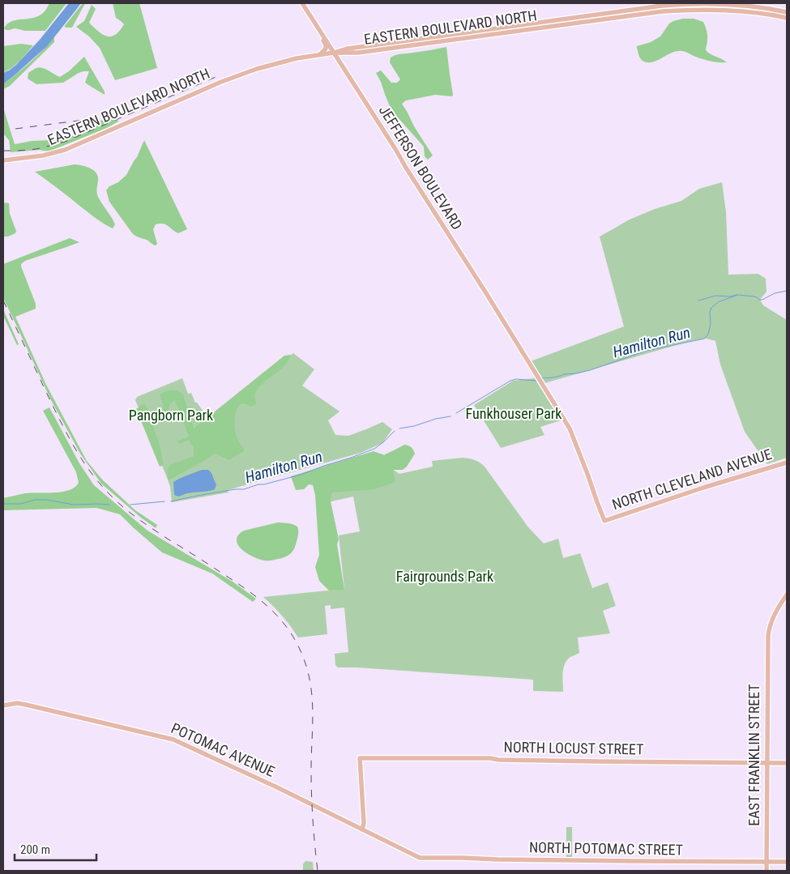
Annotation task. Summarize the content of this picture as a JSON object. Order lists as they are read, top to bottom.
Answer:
{
  "streets": {
    "main road": [
      "EASTERN BOULEVARD NORTH",
      "JEFFERSON BOULEVARD",
      "NORTH CLEVELAND AVENUE",
      "NORTH LOCUST STREET",
      "POTOMAC AVENUE",
      "EAST FRANKLIN STREET",
      "NORTH POTOMAC STREET"
    ]
  },
  "crossings": [
    ["EASTERN BOULEVARD NORTH", "JEFFERSON BOULEVARD"],
    ["JEFFERSON BOULEVARD", "NORTH CLEVELAND AVENUE"],
    ["NORTH LOCUST STREET", "POTOMAC AVENUE"],
    ["NORTH LOCUST STREET", "EAST FRANKLIN STREET"],
    ["POTOMAC AVENUE", "NORTH POTOMAC STREET"],
    ["EAST FRANKLIN STREET", "NORTH POTOMAC STREET"]
  ],
  "water": ["Hamilton Run"],
  "parks": ["Funkhouser Park", "Pangborn Park", "Fairgrounds Park"],
  "scale_bar": "200 m"
}
